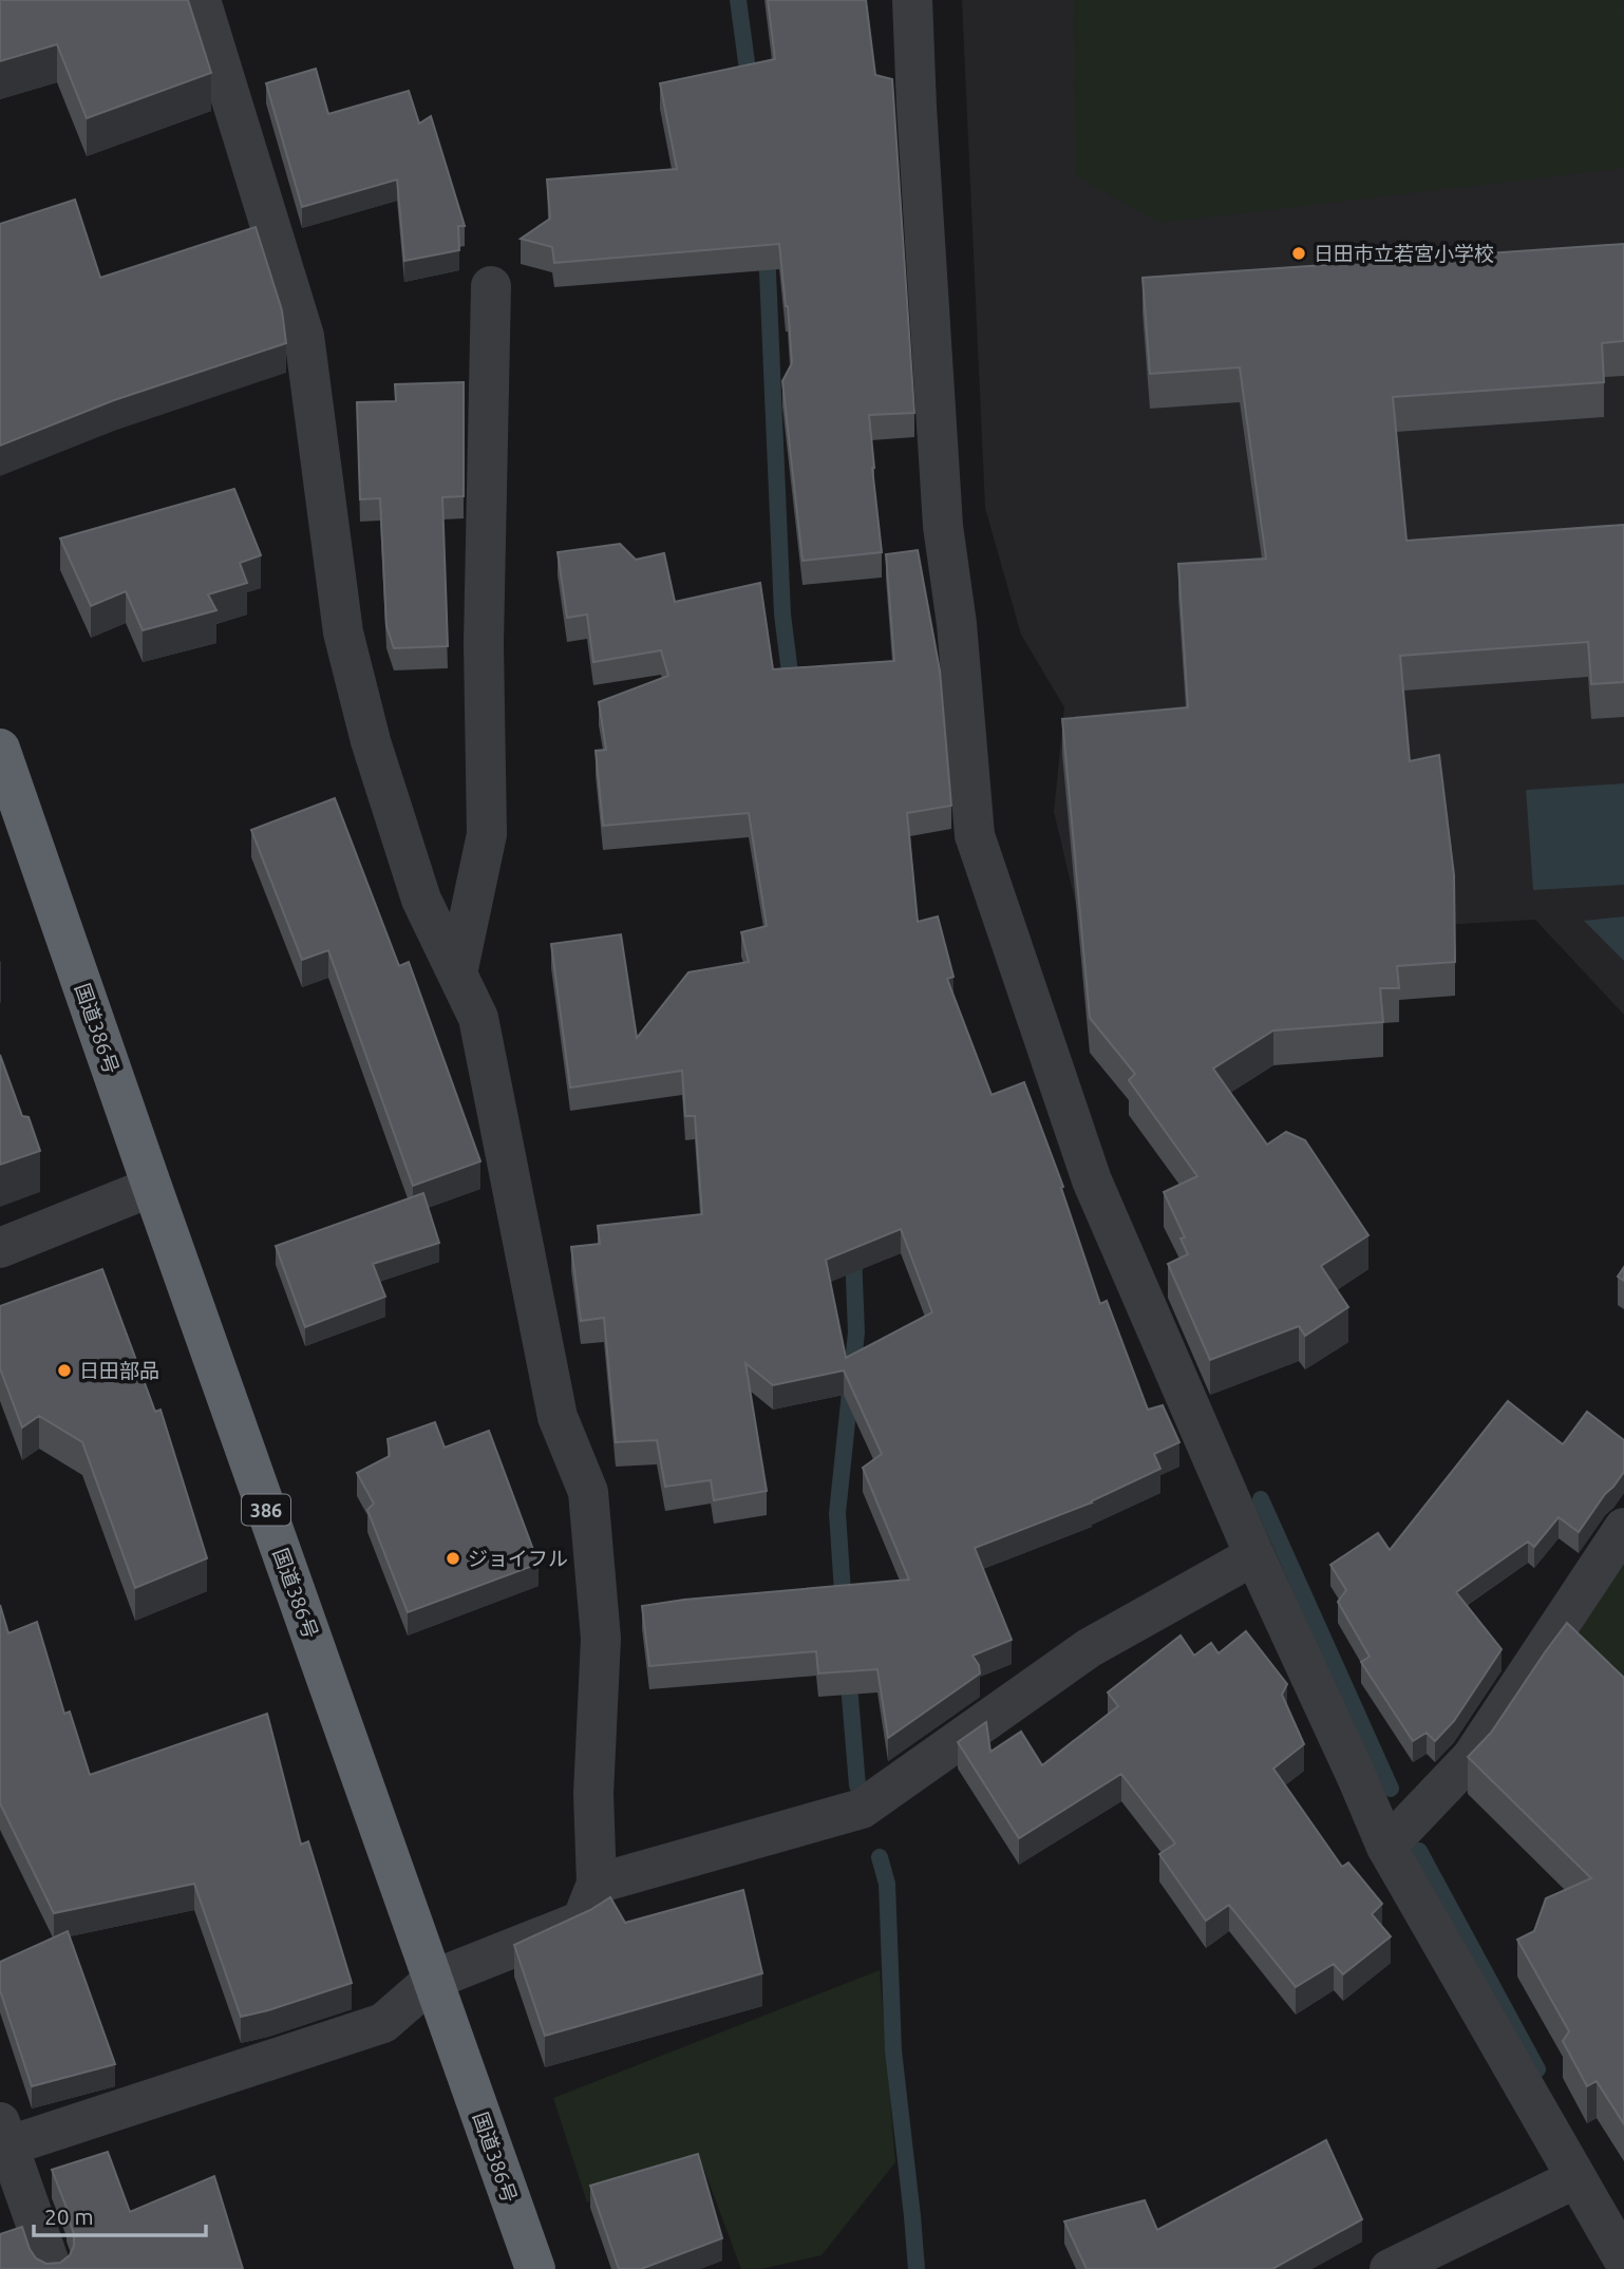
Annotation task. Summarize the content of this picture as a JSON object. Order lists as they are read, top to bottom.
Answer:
{
  "streets": {
    "highway": ["国道386号", "386"]
  },
  "places": ["日田市立若宮小学校", "日田部品", "ジョイフル"],
  "scale_bar": "20 m"
}
